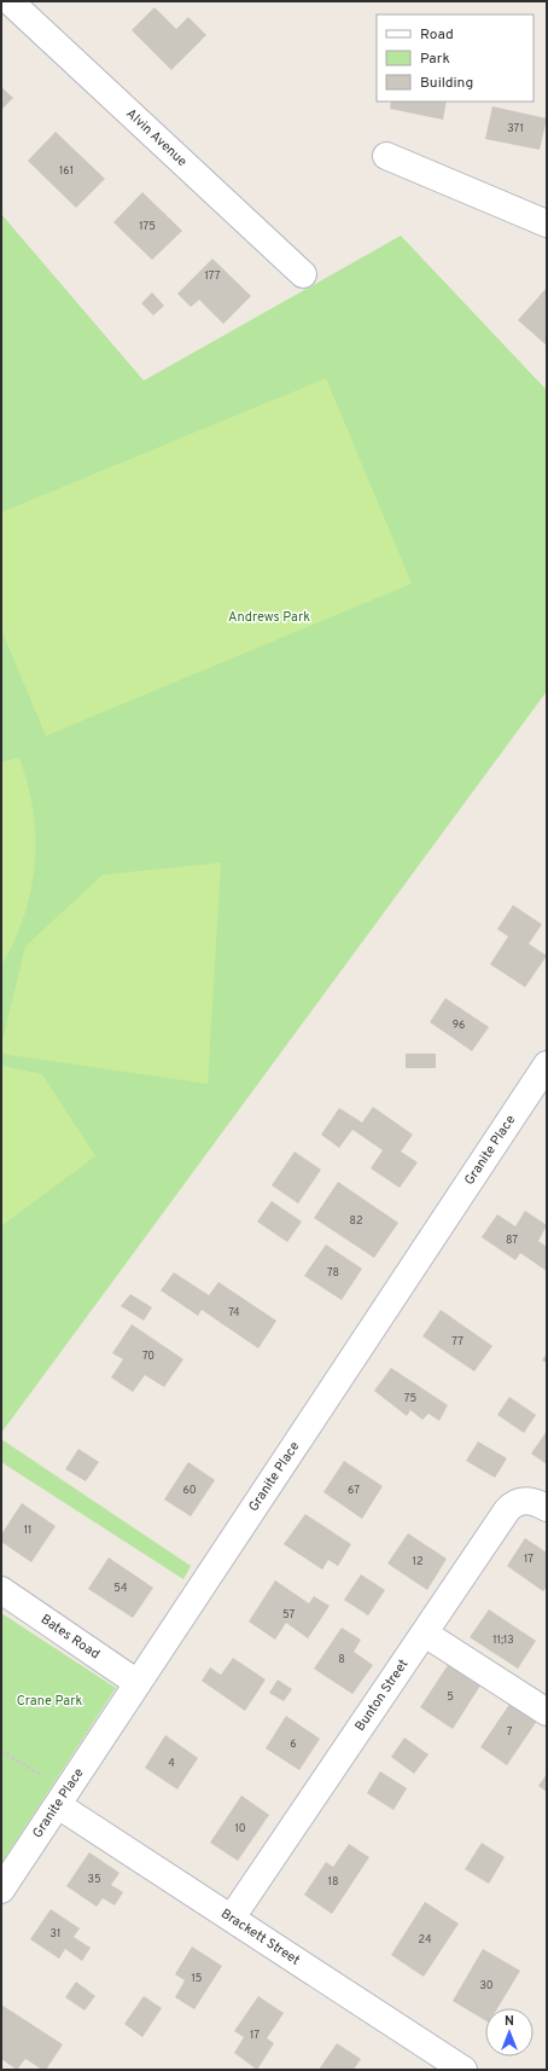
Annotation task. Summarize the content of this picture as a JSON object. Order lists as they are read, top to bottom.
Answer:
{
  "streets": {
    "street": [
      "Alvin Avenue",
      "Granite Place",
      "Bates Road",
      "Bunton Street",
      "Brackett Street"
    ]
  },
  "crossings": [
    ["Granite Place", "Bates Road"],
    ["Granite Place", "Brackett Street"],
    ["Bunton Street", "Brackett Street"]
  ],
  "parks": ["Andrews Park", "Crane Park"],
  "house_numbers": [
    "371",
    "161",
    "175",
    "177",
    "96",
    "82",
    "87",
    "78",
    "74",
    "77",
    "70",
    "75",
    "60",
    "67",
    "11",
    "17",
    "12",
    "54",
    "57",
    "11;13",
    "8",
    "5",
    "7",
    "6",
    "4",
    "10",
    "35",
    "18",
    "31",
    "24",
    "15",
    "30",
    "17"
  ],
  "legend": ["Road", "Park", "Building"],
  "north": "top"
}
